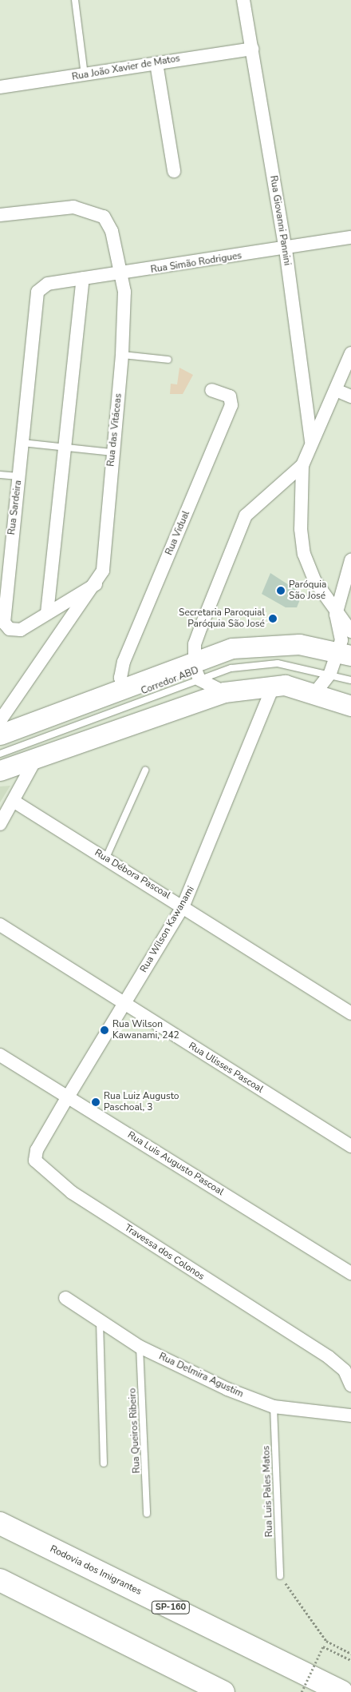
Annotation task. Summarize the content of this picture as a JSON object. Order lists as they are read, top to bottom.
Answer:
{
  "streets": {
    "highway": ["Rodovia dos Imigrantes", "SP-160"],
    "street": [
      "Rua João Xavier de Matos",
      "Rua Giovanni Pannini",
      "Rua Simão Rodrigues",
      "Rua das Vitáceas",
      "Rua Sardeira",
      "Rua Vidual",
      "Rua Débora Pascoal",
      "Rua Wilson Kawanami",
      "Rua Ulisses Pascoal",
      "Rua Luis Augusto Pascoal",
      "Travessa dos Colonos",
      "Rua Delmira Agustim"
    ],
    "lane": ["Corredor ABD", "Rua Queiros Ribeiro", "Rua Luis Pales Matos"]
  },
  "crossings": [
    ["Rua João Xavier de Matos", "Rua Giovanni Pannini"],
    ["Rua Giovanni Pannini", "Rua Simão Rodrigues"],
    ["Rua Simão Rodrigues", "Rua das Vitáceas"],
    ["Rua Simão Rodrigues", "Rua Sardeira"],
    ["Rua das Vitáceas", "Rua Sardeira"],
    ["Rua Débora Pascoal", "Rua Wilson Kawanami"],
    ["Rua Wilson Kawanami", "Rua Ulisses Pascoal"],
    ["Rua Wilson Kawanami", "Rua Luis Augusto Pascoal"],
    ["Rua Wilson Kawanami", "Travessa dos Colonos"],
    ["Rua Luis Augusto Pascoal", "Travessa dos Colonos"],
    ["Rua Delmira Agustim", "Rua Queiros Ribeiro"],
    ["Rua Delmira Agustim", "Rua Luis Pales Matos"]
  ],
  "places": [
    "Paróquia São José",
    "Secretaria Paroquial Paróquia São José",
    "Rua Wilson Kawanami, 242",
    "Rua Luiz Augusto Paschoal, 3"
  ]
}
